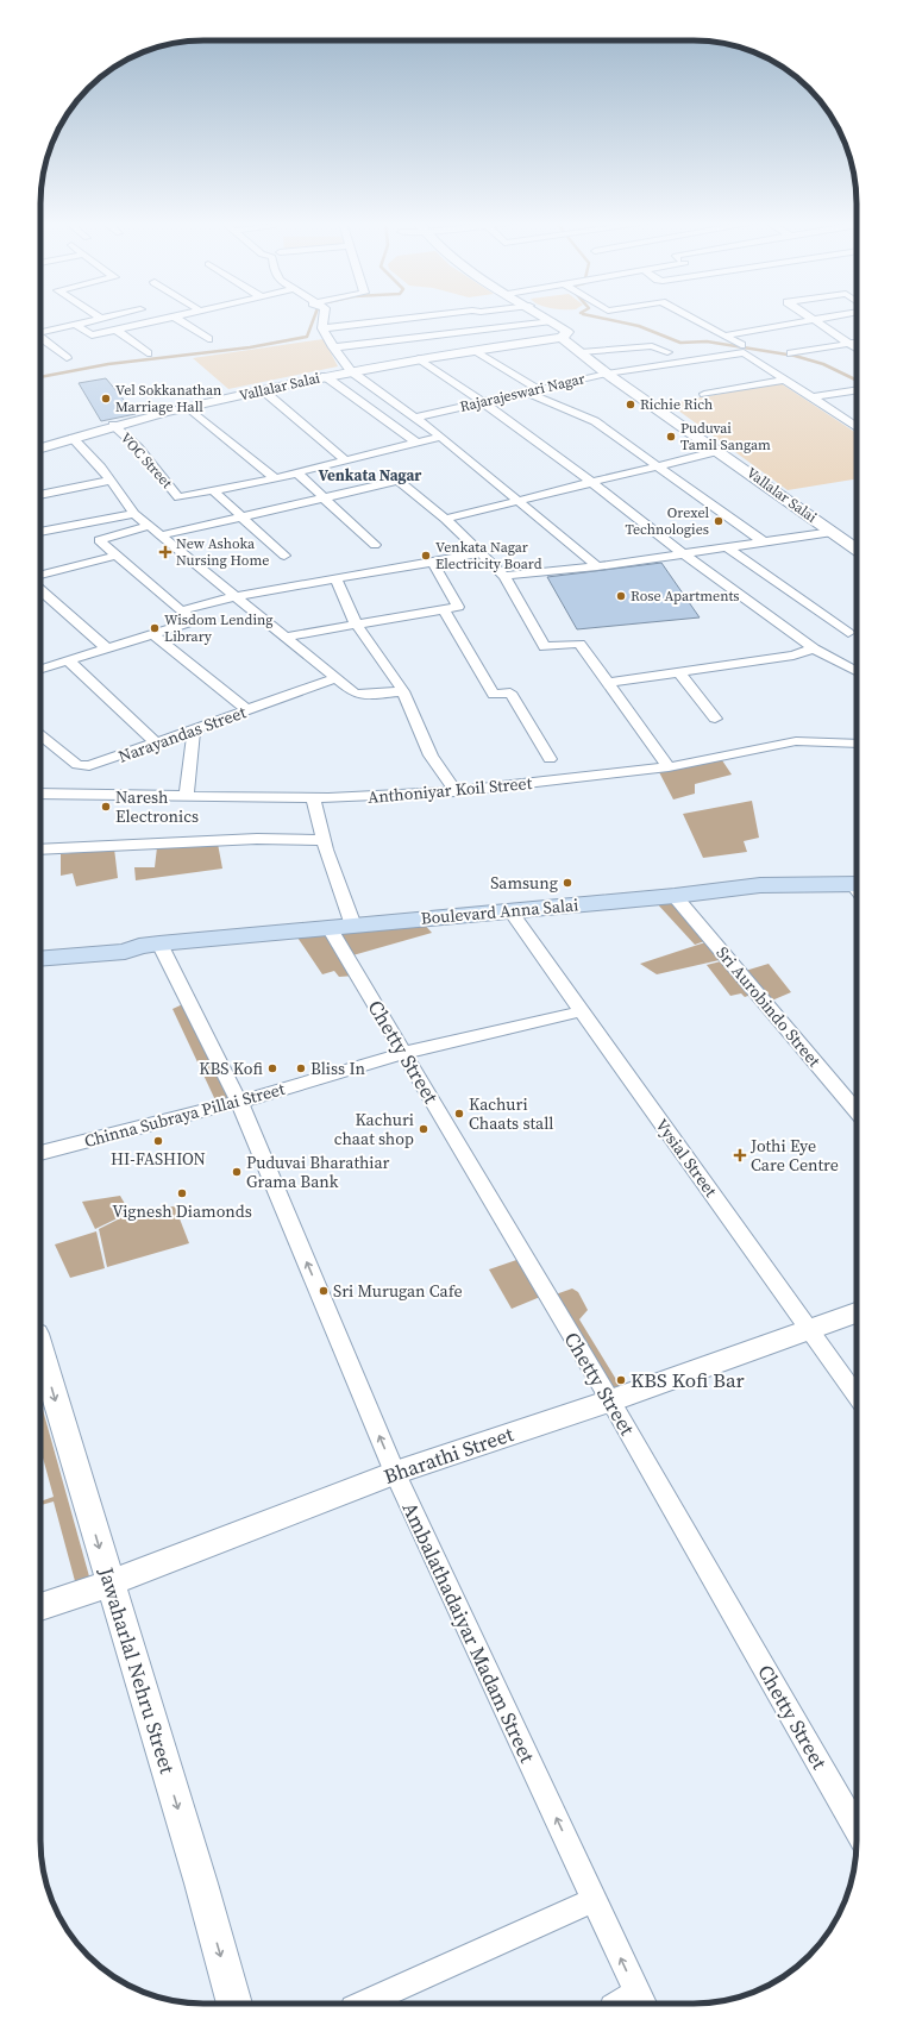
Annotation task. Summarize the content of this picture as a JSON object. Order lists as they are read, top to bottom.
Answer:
{
  "streets": {
    "main road": ["Boulevard Anna Salai"],
    "street": [
      "Vallalar Salai",
      "Rajarajeswari Nagar",
      "VOC Street",
      "Narayandas Street",
      "Anthoniyar Koil Street",
      "Sri Aurobindo Street",
      "Chetty Street",
      "Chinna Subraya Pillai Street",
      "Vysial Street",
      "Bharathi Street",
      "Ambalathadaiyar Madam Street",
      "Jawaharlal Nehru Street"
    ]
  },
  "crossings": [
    ["Vallalar Salai", "Rajarajeswari Nagar"],
    ["Vallalar Salai", "VOC Street"],
    ["Boulevard Anna Salai", "Sri Aurobindo Street"],
    ["Boulevard Anna Salai", "Chetty Street"],
    ["Boulevard Anna Salai", "Vysial Street"],
    ["Boulevard Anna Salai", "Ambalathadaiyar Madam Street"],
    ["Chetty Street", "Chinna Subraya Pillai Street"],
    ["Chetty Street", "Bharathi Street"],
    ["Chinna Subraya Pillai Street", "Vysial Street"],
    ["Chinna Subraya Pillai Street", "Ambalathadaiyar Madam Street"],
    ["Vysial Street", "Bharathi Street"],
    ["Bharathi Street", "Ambalathadaiyar Madam Street"],
    ["Bharathi Street", "Jawaharlal Nehru Street"]
  ],
  "one_way": ["Ambalathadaiyar Madam Street", "Jawaharlal Nehru Street"],
  "districts": ["Venkata Nagar"],
  "places": {
    "other": [
      "Vel Sokkanathan Marriage Hall",
      "Richie Rich",
      "Puduvai Tamil Sangam",
      "Orexel Technologies",
      "Venkata Nagar Electricity Board",
      "Rose Apartments",
      "Wisdom Lending Library",
      "Naresh Electronics",
      "Samsung",
      "KBS Kofi",
      "Bliss In",
      "Kachuri Chaats stall",
      "Kachuri chaat shop",
      "HI-FASHION",
      "Puduvai Bharathiar Grama Bank",
      "Vignesh Diamonds",
      "Sri Murugan Cafe",
      "KBS Kofi Bar"
    ],
    "health": ["New Ashoka Nursing Home", "Jothi Eye Care Centre"]
  }
}
